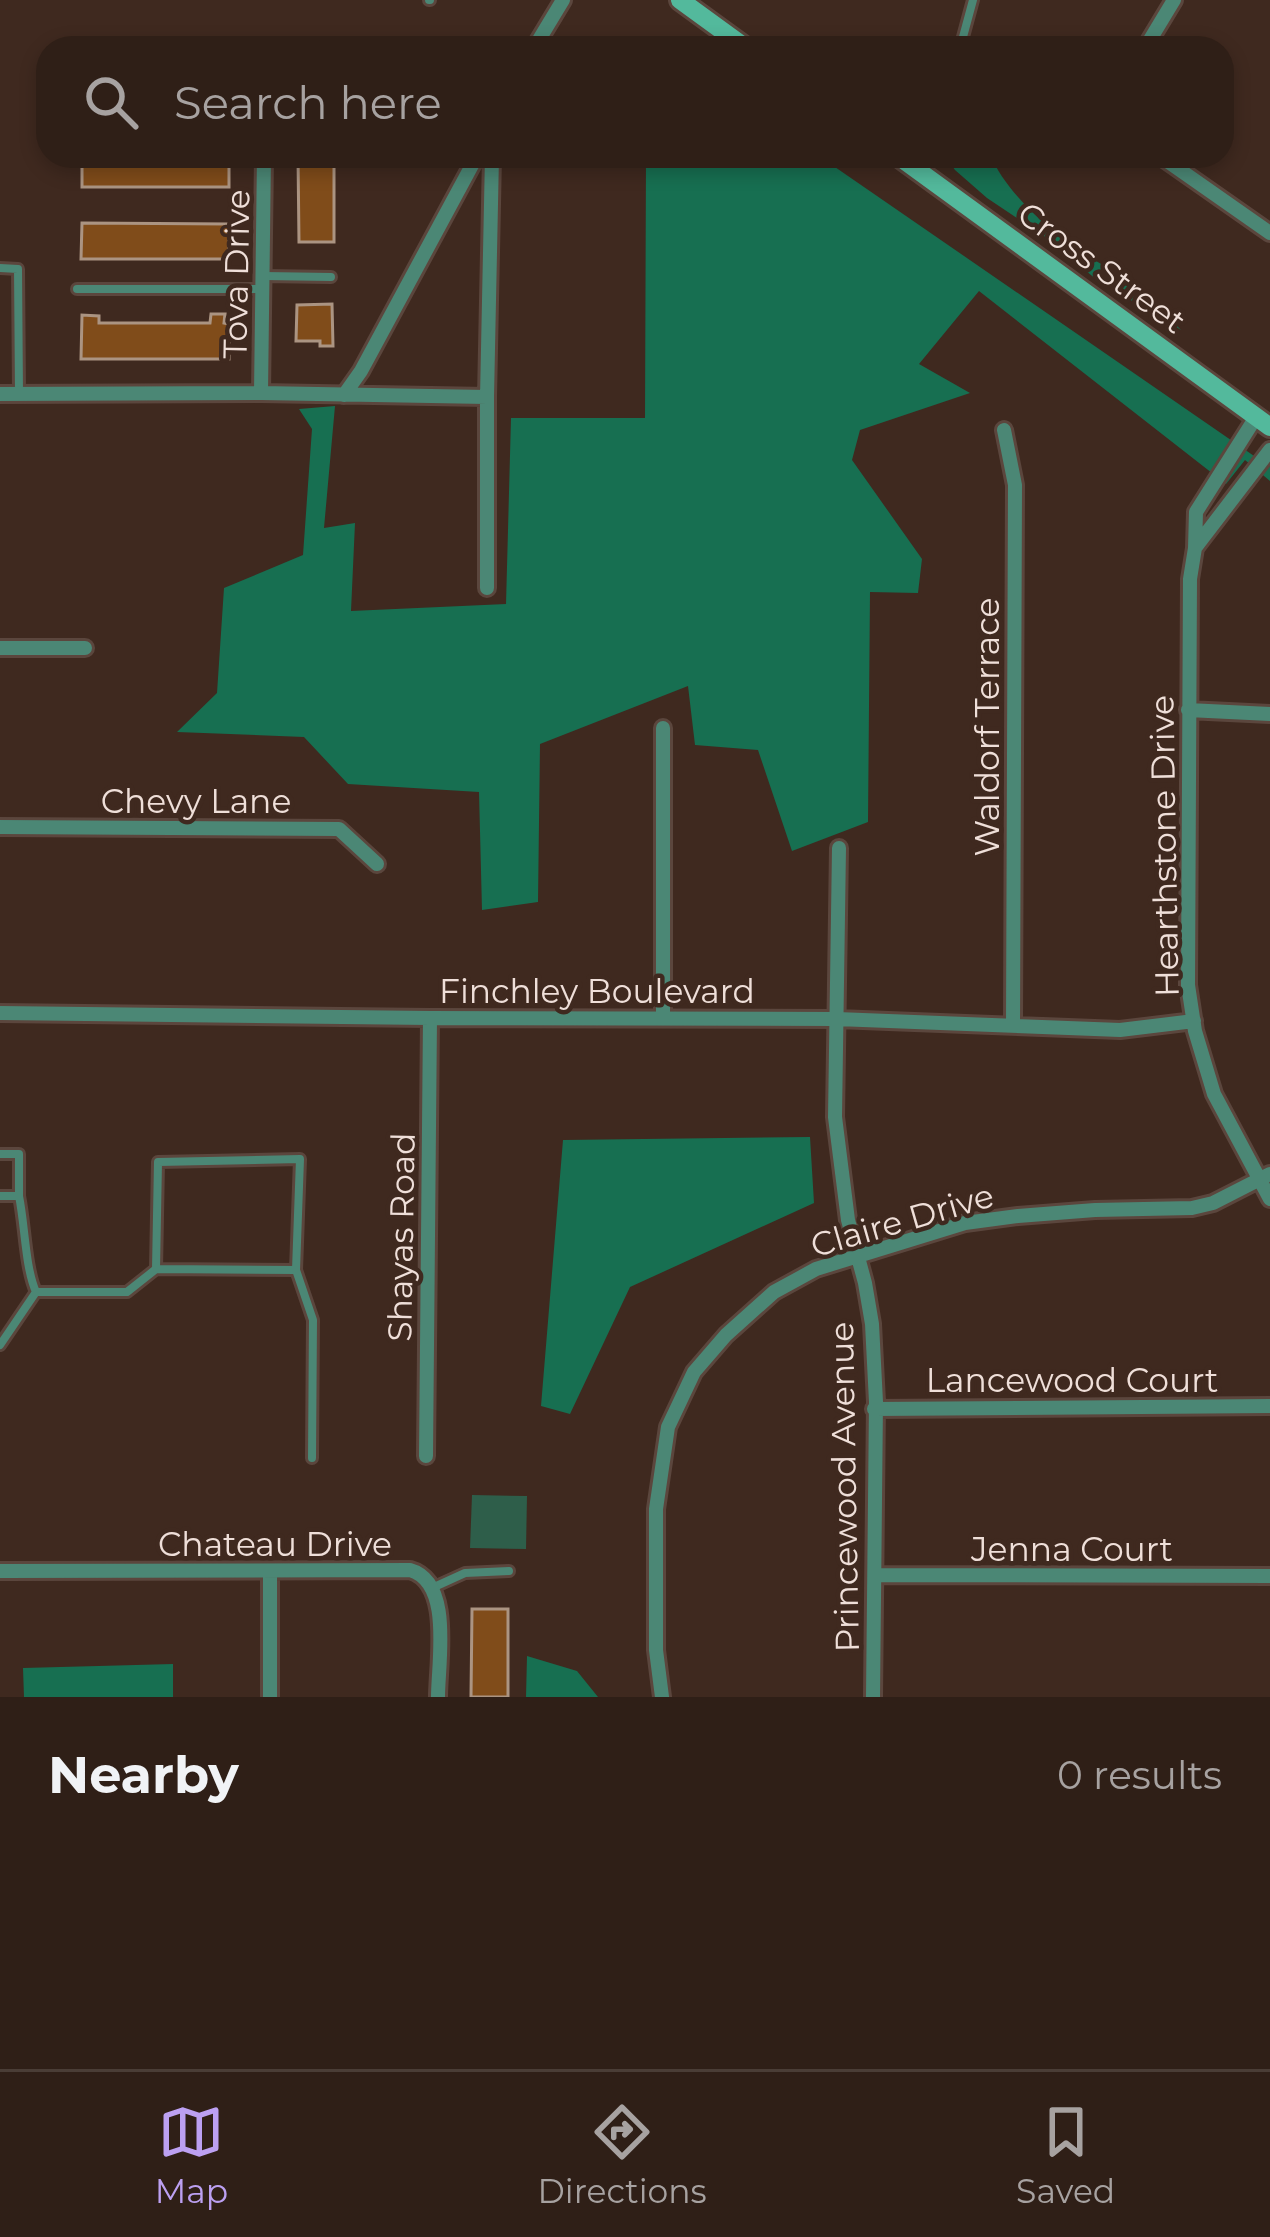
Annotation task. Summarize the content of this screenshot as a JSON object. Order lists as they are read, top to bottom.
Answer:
{
  "streets": {
    "main road": ["Cross Street"],
    "street": [
      "Tova Drive",
      "Waldorf Terrace",
      "Chevy Lane",
      "Hearthstone Drive",
      "Finchley Boulevard",
      "Claire Drive",
      "Shayas Road",
      "Lancewood Court",
      "Princewood Avenue",
      "Chateau Drive",
      "Jenna Court"
    ]
  },
  "crossings": [
    ["Cross Street", "Hearthstone Drive"],
    ["Waldorf Terrace", "Finchley Boulevard"],
    ["Hearthstone Drive", "Finchley Boulevard"],
    ["Hearthstone Drive", "Claire Drive"],
    ["Finchley Boulevard", "Shayas Road"],
    ["Finchley Boulevard", "Princewood Avenue"],
    ["Claire Drive", "Princewood Avenue"],
    ["Lancewood Court", "Princewood Avenue"],
    ["Princewood Avenue", "Jenna Court"]
  ],
  "page": {
    "search": "Search here",
    "heading": ["Nearby", "0 results"],
    "nav": ["Map", "Directions", "Saved"]
  }
}
